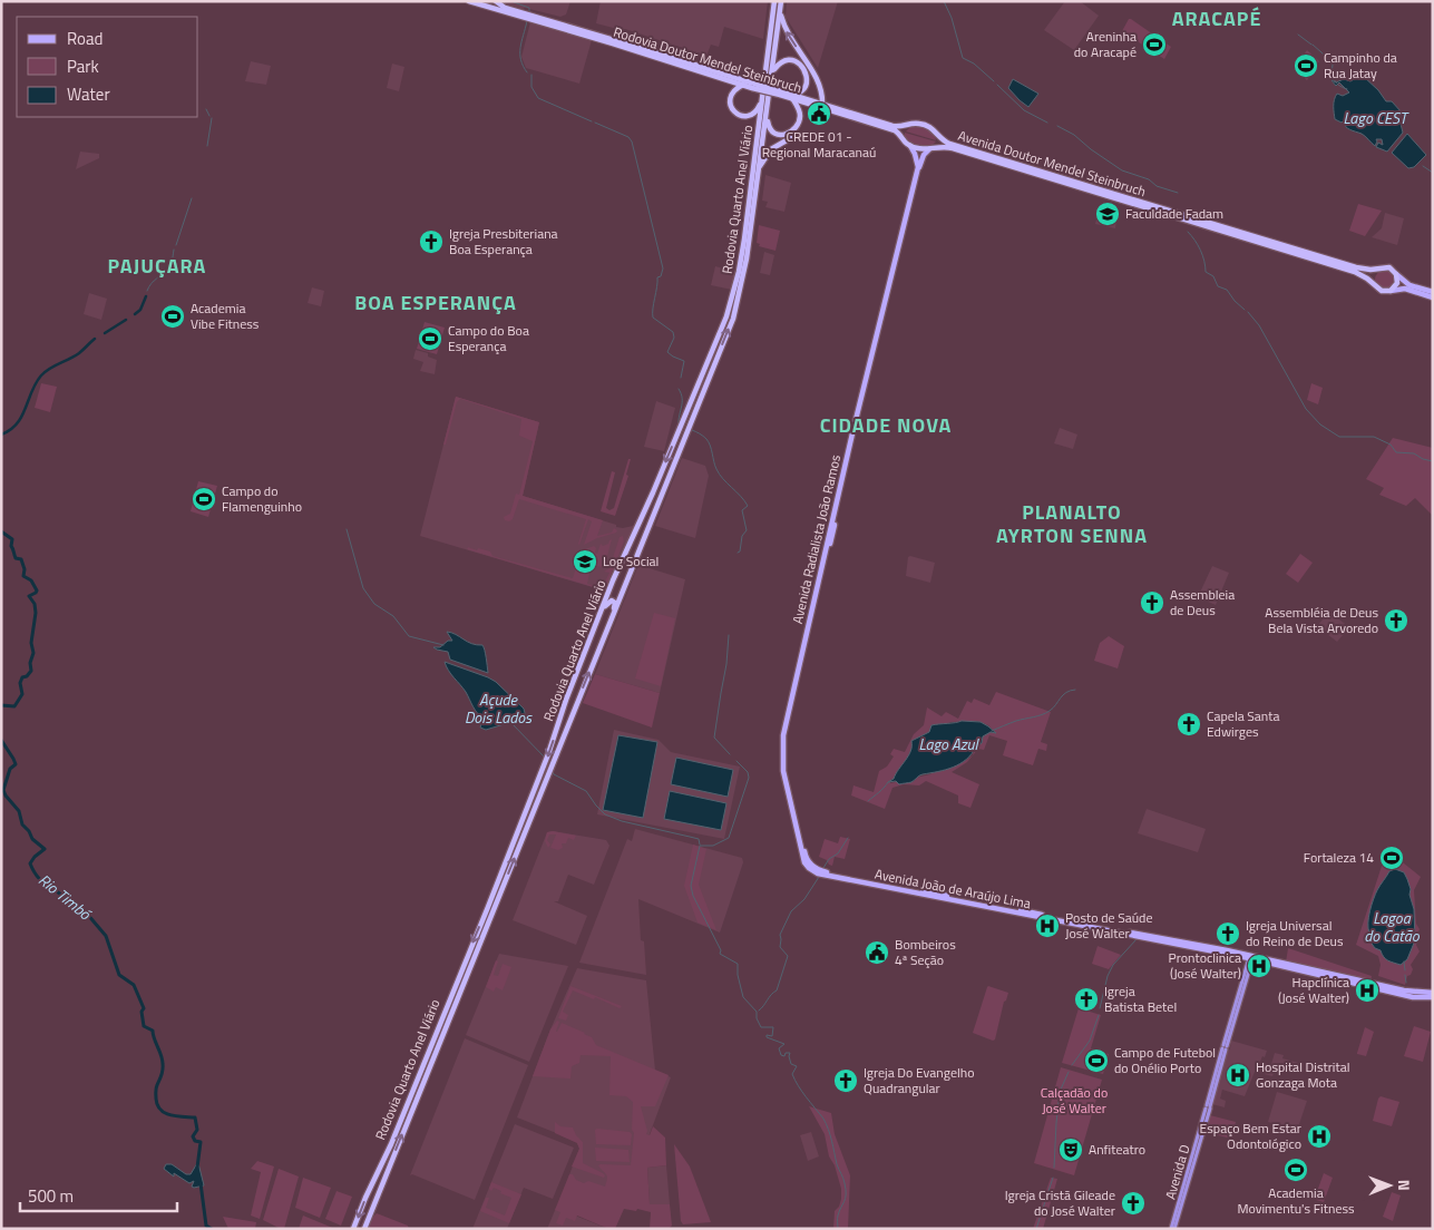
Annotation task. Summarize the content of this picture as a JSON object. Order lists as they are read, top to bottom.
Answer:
{
  "streets": {
    "highway": ["Rodovia Doutor Mendel Steinbruch", "Avenida Doutor Mendel Steinbruch", "Rodovia Quarto Anel Viário"],
    "main road": ["Avenida Radialista João Ramos", "Avenida João de Araújo Lima", "Avenida D"]
  },
  "crossings": [
    ["Rodovia Doutor Mendel Steinbruch", "Avenida Doutor Mendel Steinbruch"],
    ["Rodovia Doutor Mendel Steinbruch", "Avenida Radialista João Ramos"],
    ["Avenida Doutor Mendel Steinbruch", "Avenida Radialista João Ramos"],
    ["Avenida Radialista João Ramos", "Avenida João de Araújo Lima"],
    ["Avenida João de Araújo Lima", "Avenida D"]
  ],
  "districts": [
    "ARACAPÉ",
    "PAJUÇARA",
    "BOA ESPERANÇA",
    "CIDADE NOVA",
    "PLANALTO AYRTON SENNA"
  ],
  "water": [
    "Lago CEST",
    "Açude Dois Lados",
    "Lago Azul",
    "Rio Timbó",
    "Lagoa do Catão"
  ],
  "parks": ["Calçadão do José Walter"],
  "places": {
    "sports": [
      "Areninha do Aracapé",
      "Campinho da Rua Jatay",
      "Academia Vibe Fitness",
      "Campo do Boa Esperança",
      "Campo do Flamenguinho",
      "Fortaleza 14",
      "Campo de Futebol do Onélio Porto",
      "Academia Movimentu's Fitness"
    ],
    "public building": ["CREDE 01 - Regional Maracanaú", "Bombeiros 4ª Seção"],
    "school or university": ["Faculdade Fadam", "Log Social"],
    "church": [
      "Igreja Presbiteriana Boa Esperança",
      "Assembleia de Deus",
      "Assembléia de Deus Bela Vista Arvoredo",
      "Capela Santa Edwirges",
      "Igreja Universal do Reino de Deus",
      "Igreja Batista Betel",
      "Igreja Do Evangelho Quadrangular",
      "Igreja Cristã Gileade do José Walter"
    ],
    "hospital": [
      "Posto de Saúde José Walter",
      "Prontoclinica (José Walter)",
      "Hapclínica (José Walter)",
      "Hospital Distrital Gonzaga Mota",
      "Espaço Bem Estar Odontológico"
    ],
    "theatre": ["Anfiteatro"]
  },
  "legend": ["Road", "Park", "Water"],
  "scale_bar": "500 m",
  "north": "right"
}
